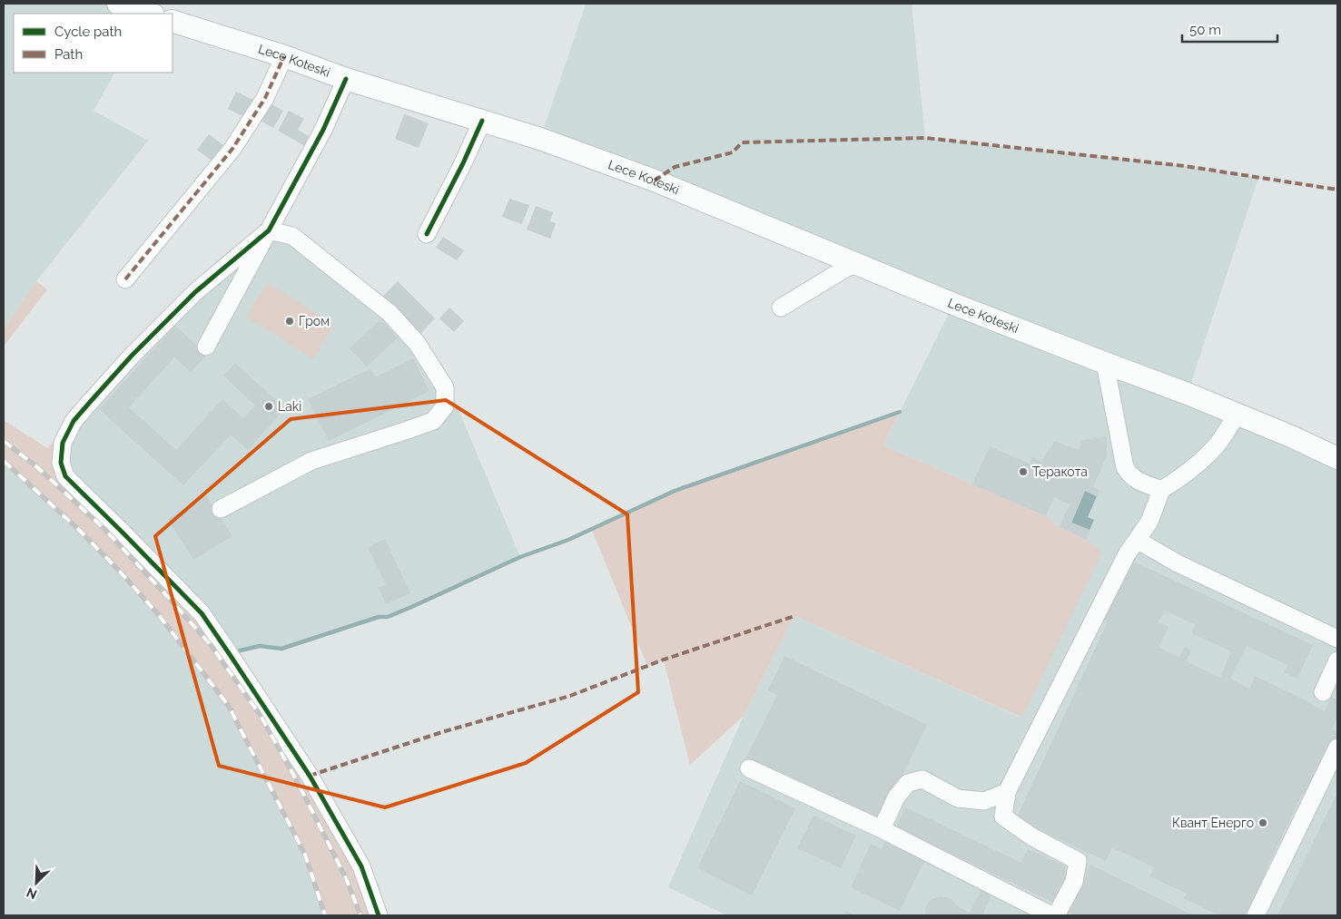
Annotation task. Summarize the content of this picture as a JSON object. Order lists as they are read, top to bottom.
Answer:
{
  "streets": {
    "main road": ["Lece Koteski"]
  },
  "places": [
    "Гром",
    "Laki",
    "Теракота",
    "Квант Енерго"
  ],
  "legend": ["Cycle path", "Path"],
  "scale_bar": "50 m",
  "north": "bottom left"
}
